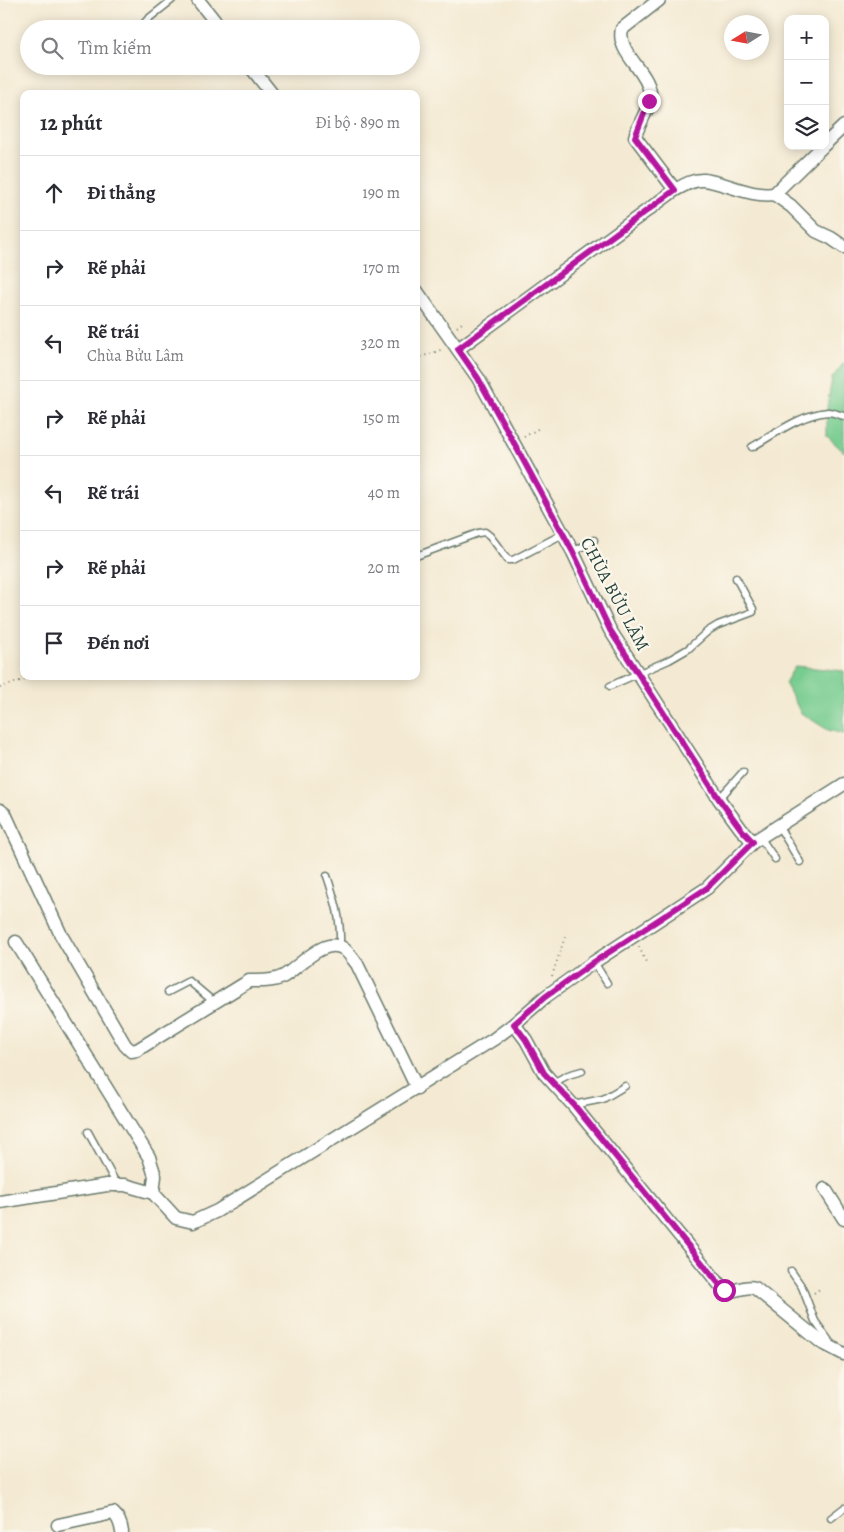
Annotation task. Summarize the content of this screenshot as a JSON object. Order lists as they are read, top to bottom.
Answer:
{
  "streets": {
    "street": ["CHÙA BỬU LÂM"]
  },
  "north": "left",
  "page": {
    "map_buttons": ["+", "−"],
    "search": "Tìm kiếm",
    "heading": ["12 phút", "Đi bộ · 890 m"],
    "list": [
      ["Đi thẳng", "190 m"],
      ["Rẽ phải", "170 m"],
      ["Rẽ trái", "Chùa Bửu Lâm", "320 m"],
      ["Rẽ phải", "150 m"],
      ["Rẽ trái", "40 m"],
      ["Rẽ phải", "20 m"],
      "Đến nơi"
    ]
  }
}
